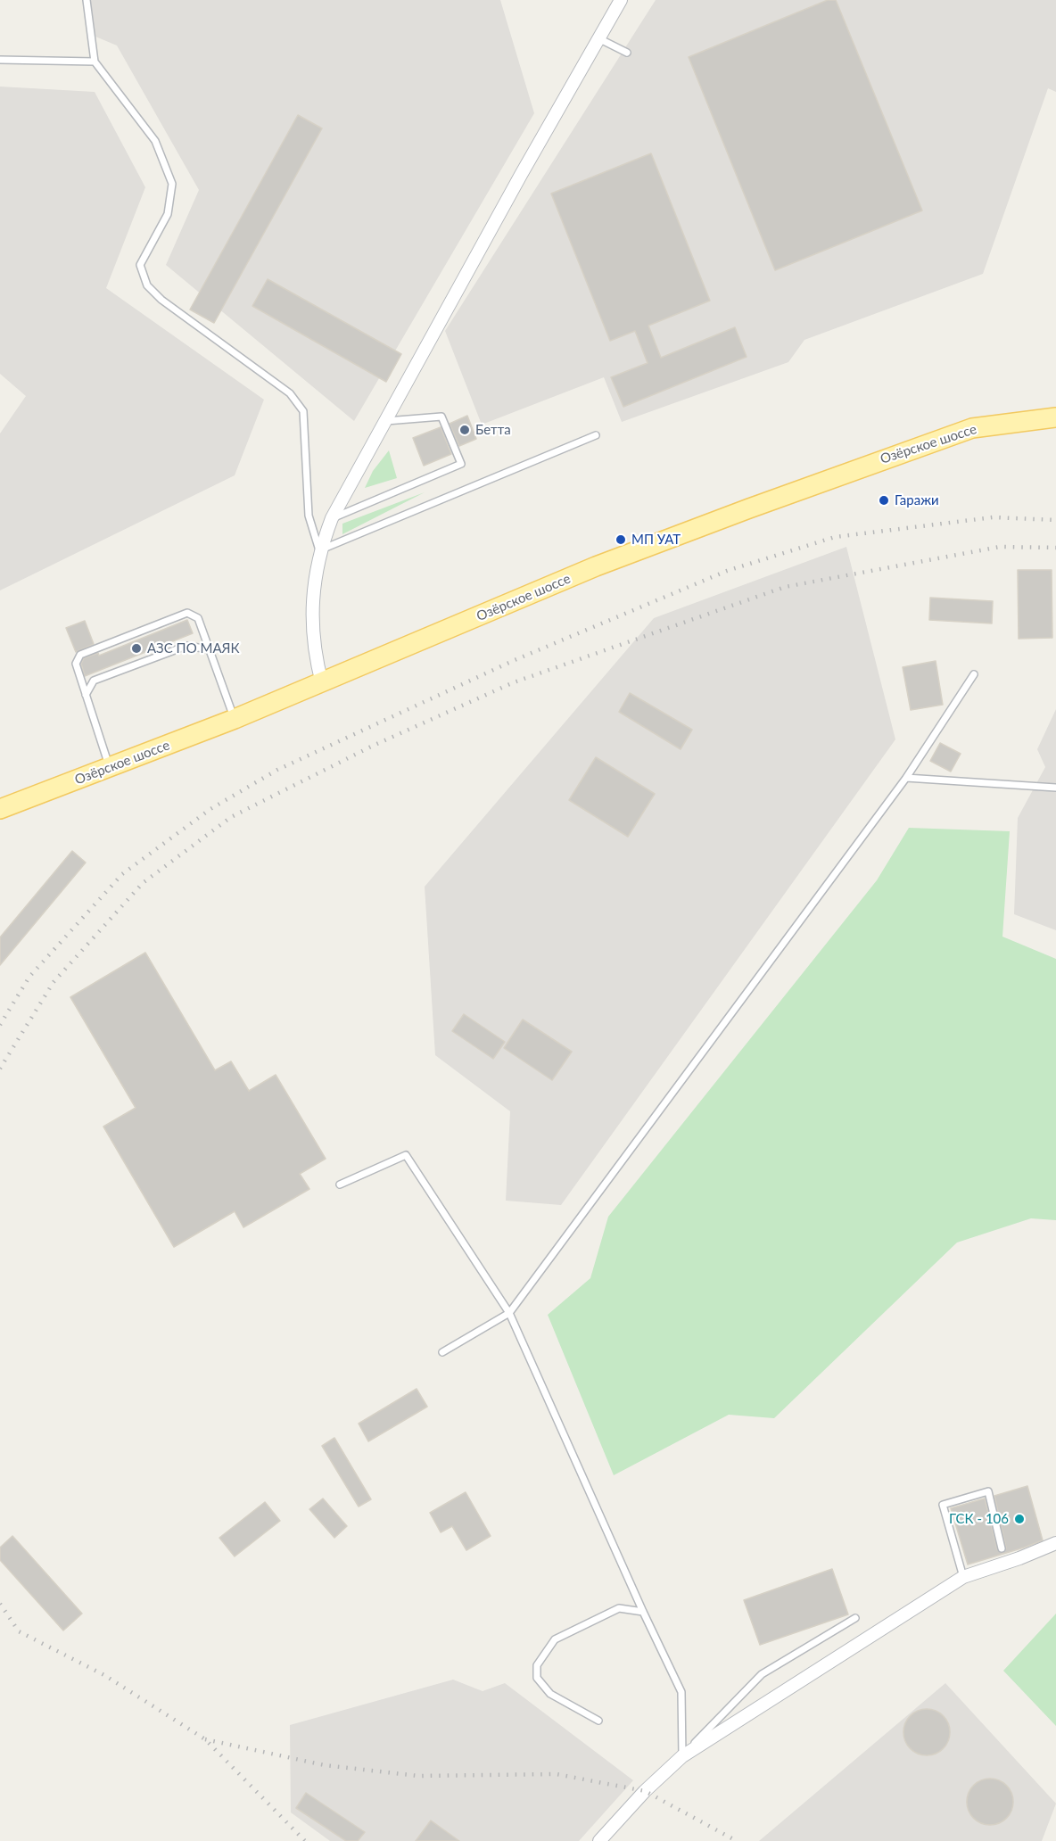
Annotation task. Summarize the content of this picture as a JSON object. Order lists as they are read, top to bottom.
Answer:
{
  "streets": {
    "main road": ["Озёрское шоссе"]
  },
  "places": [
    "Бетта",
    "Гаражи",
    "МП УАТ",
    "АЗС ПО МАЯК",
    "ГСК - 106"
  ]
}
